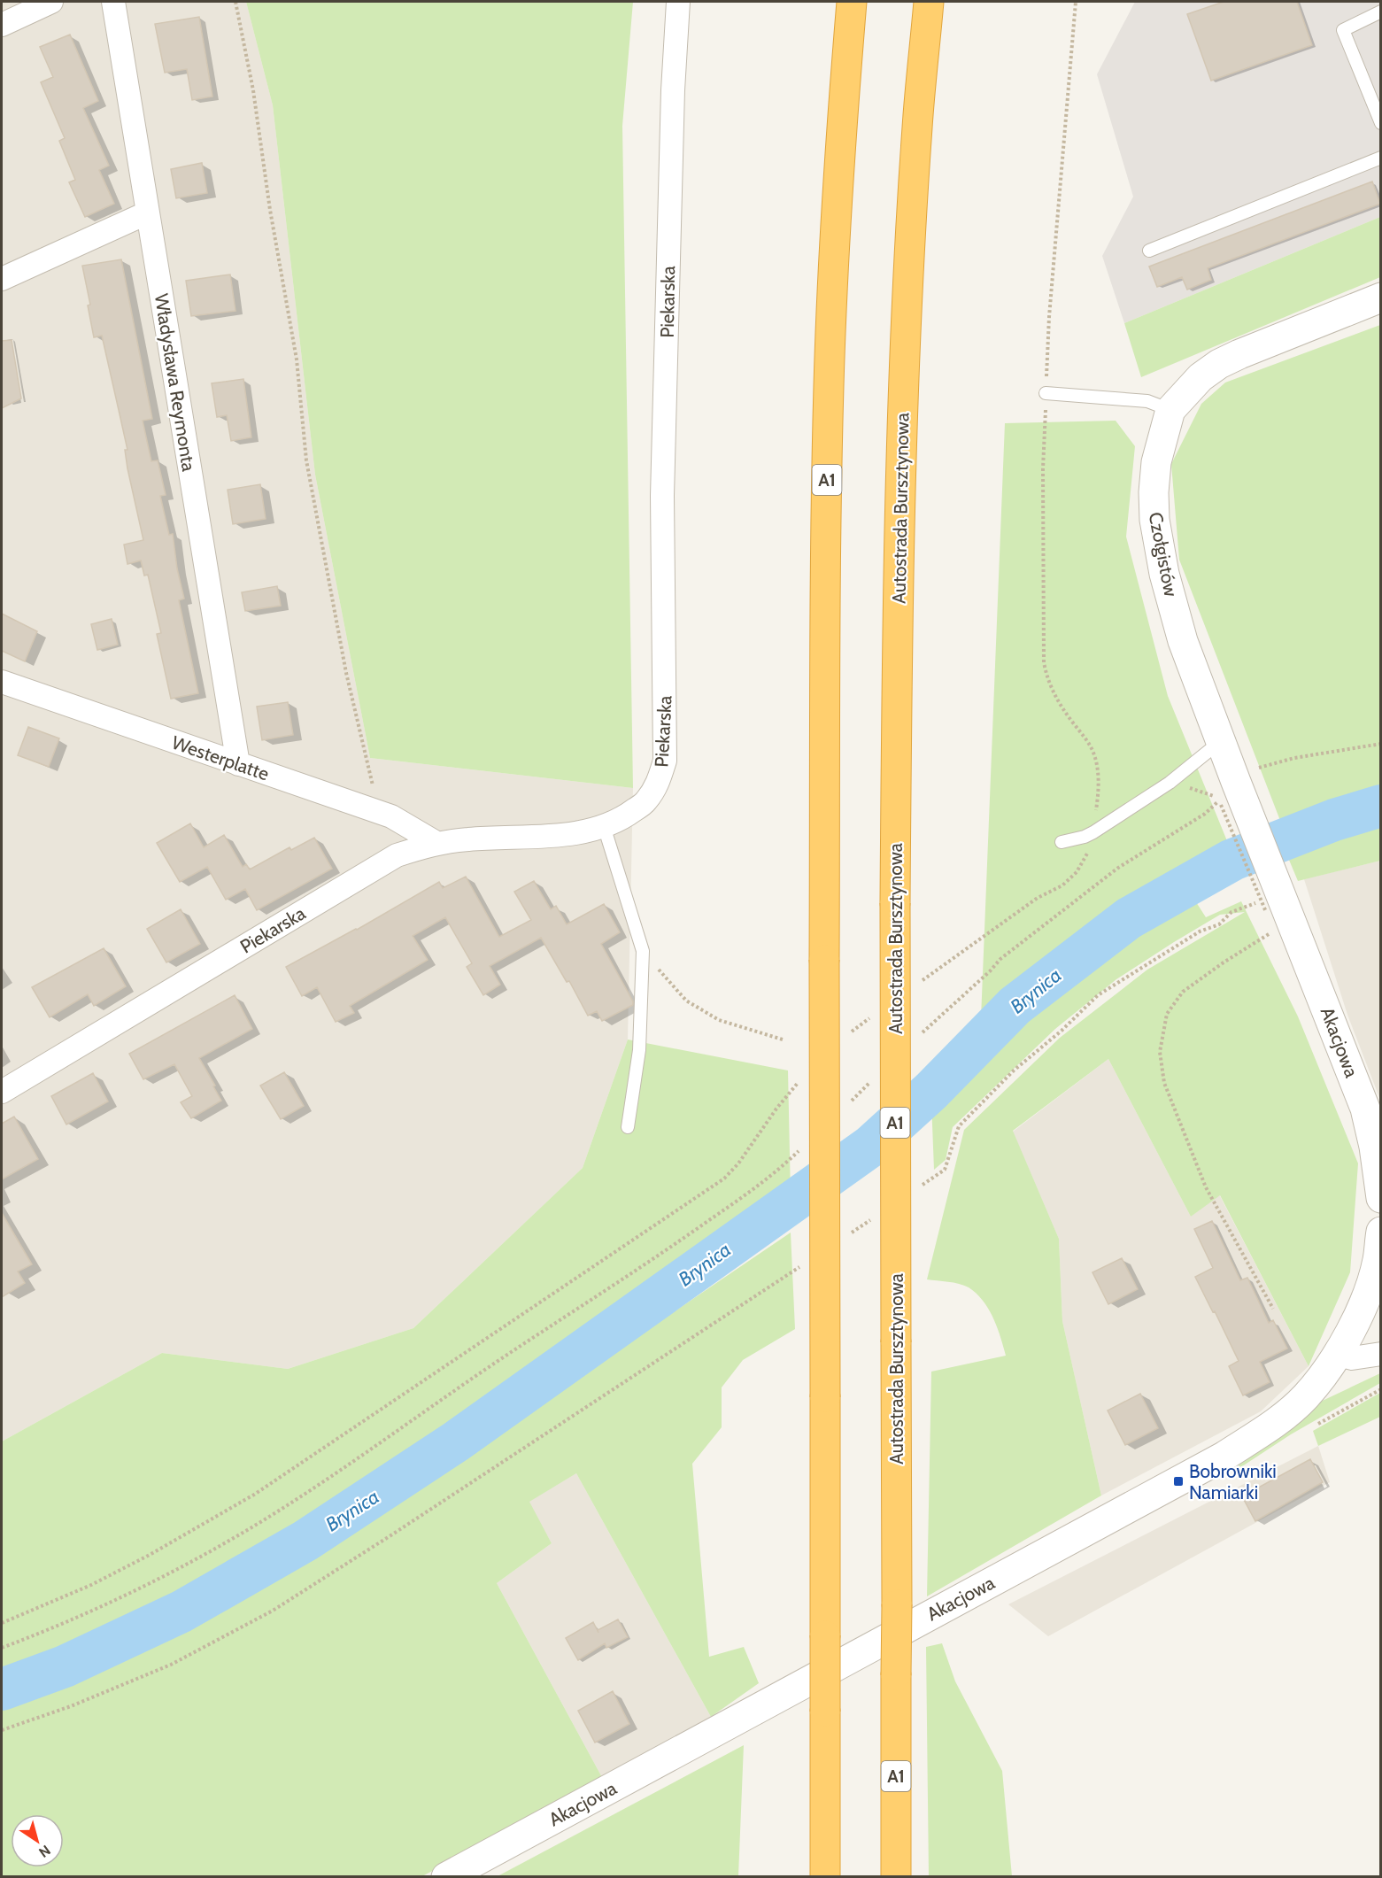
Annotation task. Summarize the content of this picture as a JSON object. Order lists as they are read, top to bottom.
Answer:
{
  "streets": {
    "highway": ["A1", "Autostrada Bursztynowa"],
    "street": [
      "Piekarska",
      "Władysława Reymonta",
      "Czołgistów",
      "Westerplatte",
      "Akacjowa"
    ]
  },
  "crossings": [
    ["Piekarska", "Westerplatte"],
    ["Władysława Reymonta", "Westerplatte"],
    ["Czołgistów", "Akacjowa"]
  ],
  "water": ["Brynica"],
  "places": {
    "transit": ["Bobrowniki Namiarki"]
  },
  "north": "bottom right"
}
